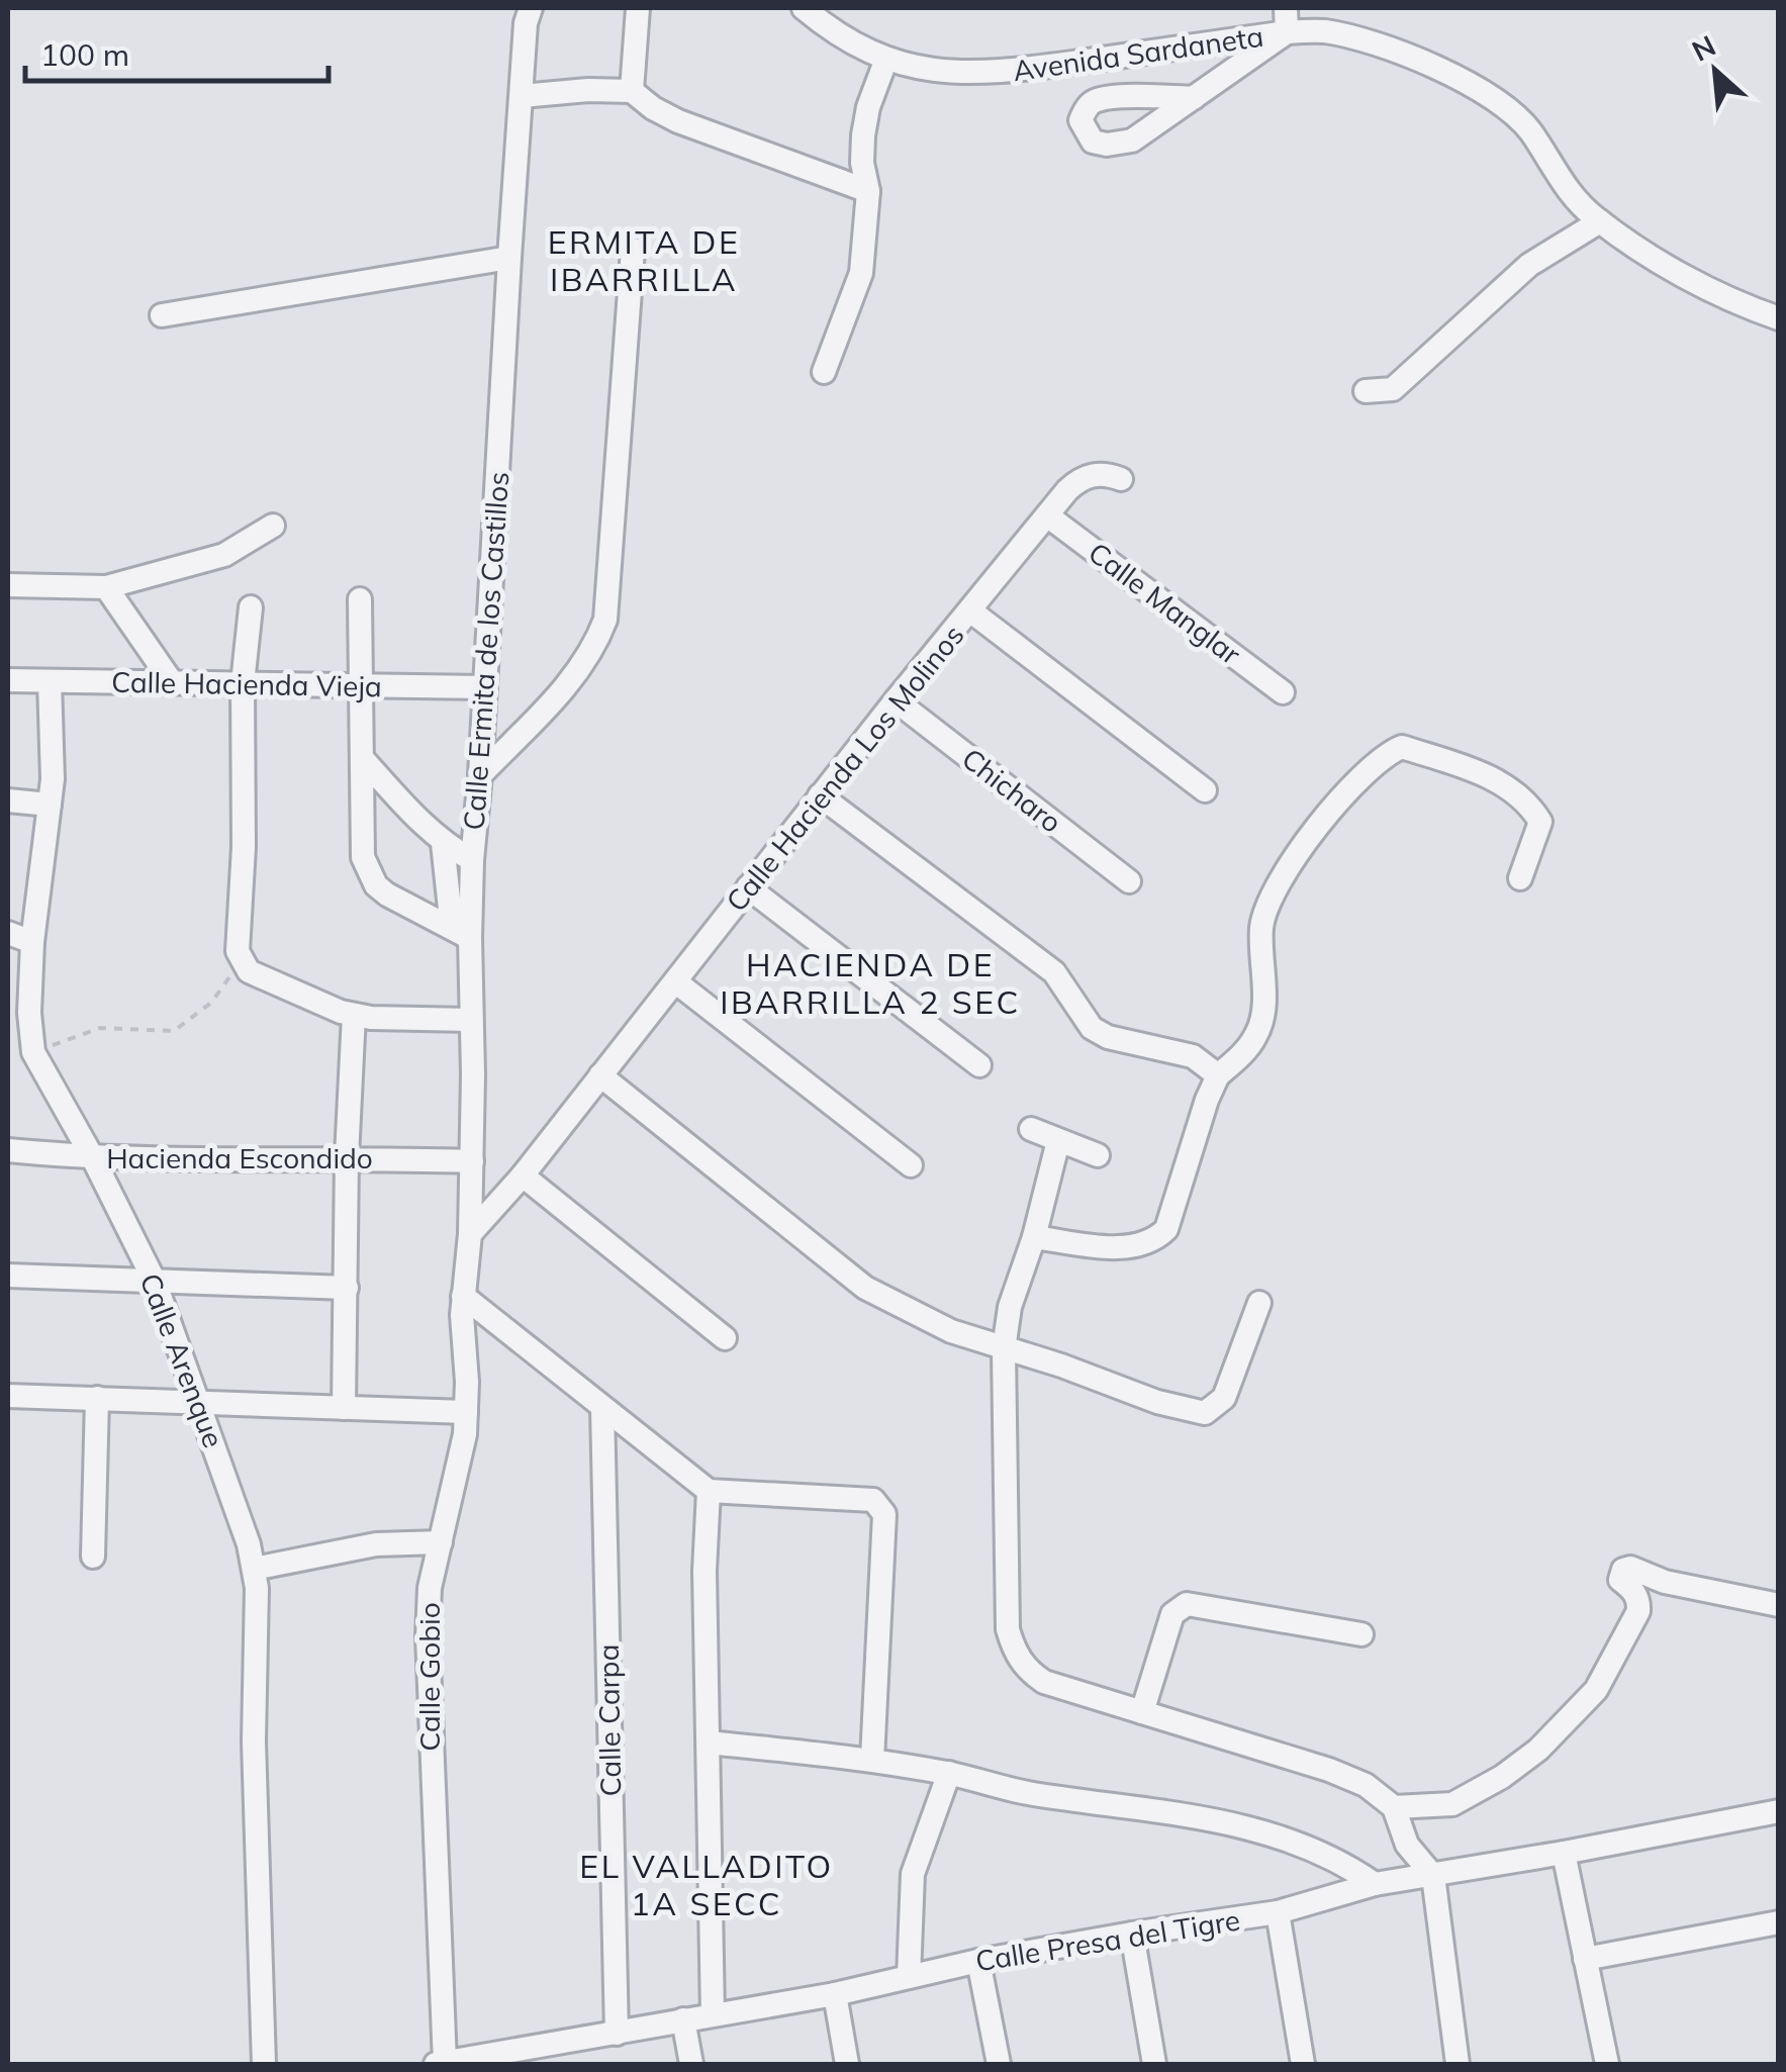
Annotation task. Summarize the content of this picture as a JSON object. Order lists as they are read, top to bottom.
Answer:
{
  "streets": {
    "street": [
      "Avenida Sardaneta",
      "Calle Manglar",
      "Calle Ermita de los Castillos",
      "Calle Hacienda Vieja",
      "Calle Hacienda Los Molinos",
      "Chicharo",
      "Hacienda Escondido",
      "Calle Arenque",
      "Calle Gobio",
      "Calle Carpa",
      "Calle Presa del Tigre"
    ]
  },
  "crossings": [
    ["Calle Manglar", "Calle Hacienda Los Molinos"],
    ["Calle Ermita de los Castillos", "Calle Hacienda Vieja"],
    ["Calle Ermita de los Castillos", "Calle Hacienda Los Molinos"],
    ["Calle Ermita de los Castillos", "Hacienda Escondido"],
    ["Calle Ermita de los Castillos", "Calle Gobio"],
    ["Calle Hacienda Los Molinos", "Chicharo"],
    ["Hacienda Escondido", "Calle Arenque"],
    ["Calle Gobio", "Calle Presa del Tigre"],
    ["Calle Carpa", "Calle Presa del Tigre"]
  ],
  "districts": ["ERMITA DE IBARRILLA", "HACIENDA DE IBARRILLA 2 SEC", "EL VALLADITO 1A SECC"],
  "scale_bar": "100 m",
  "north": "top left"
}
